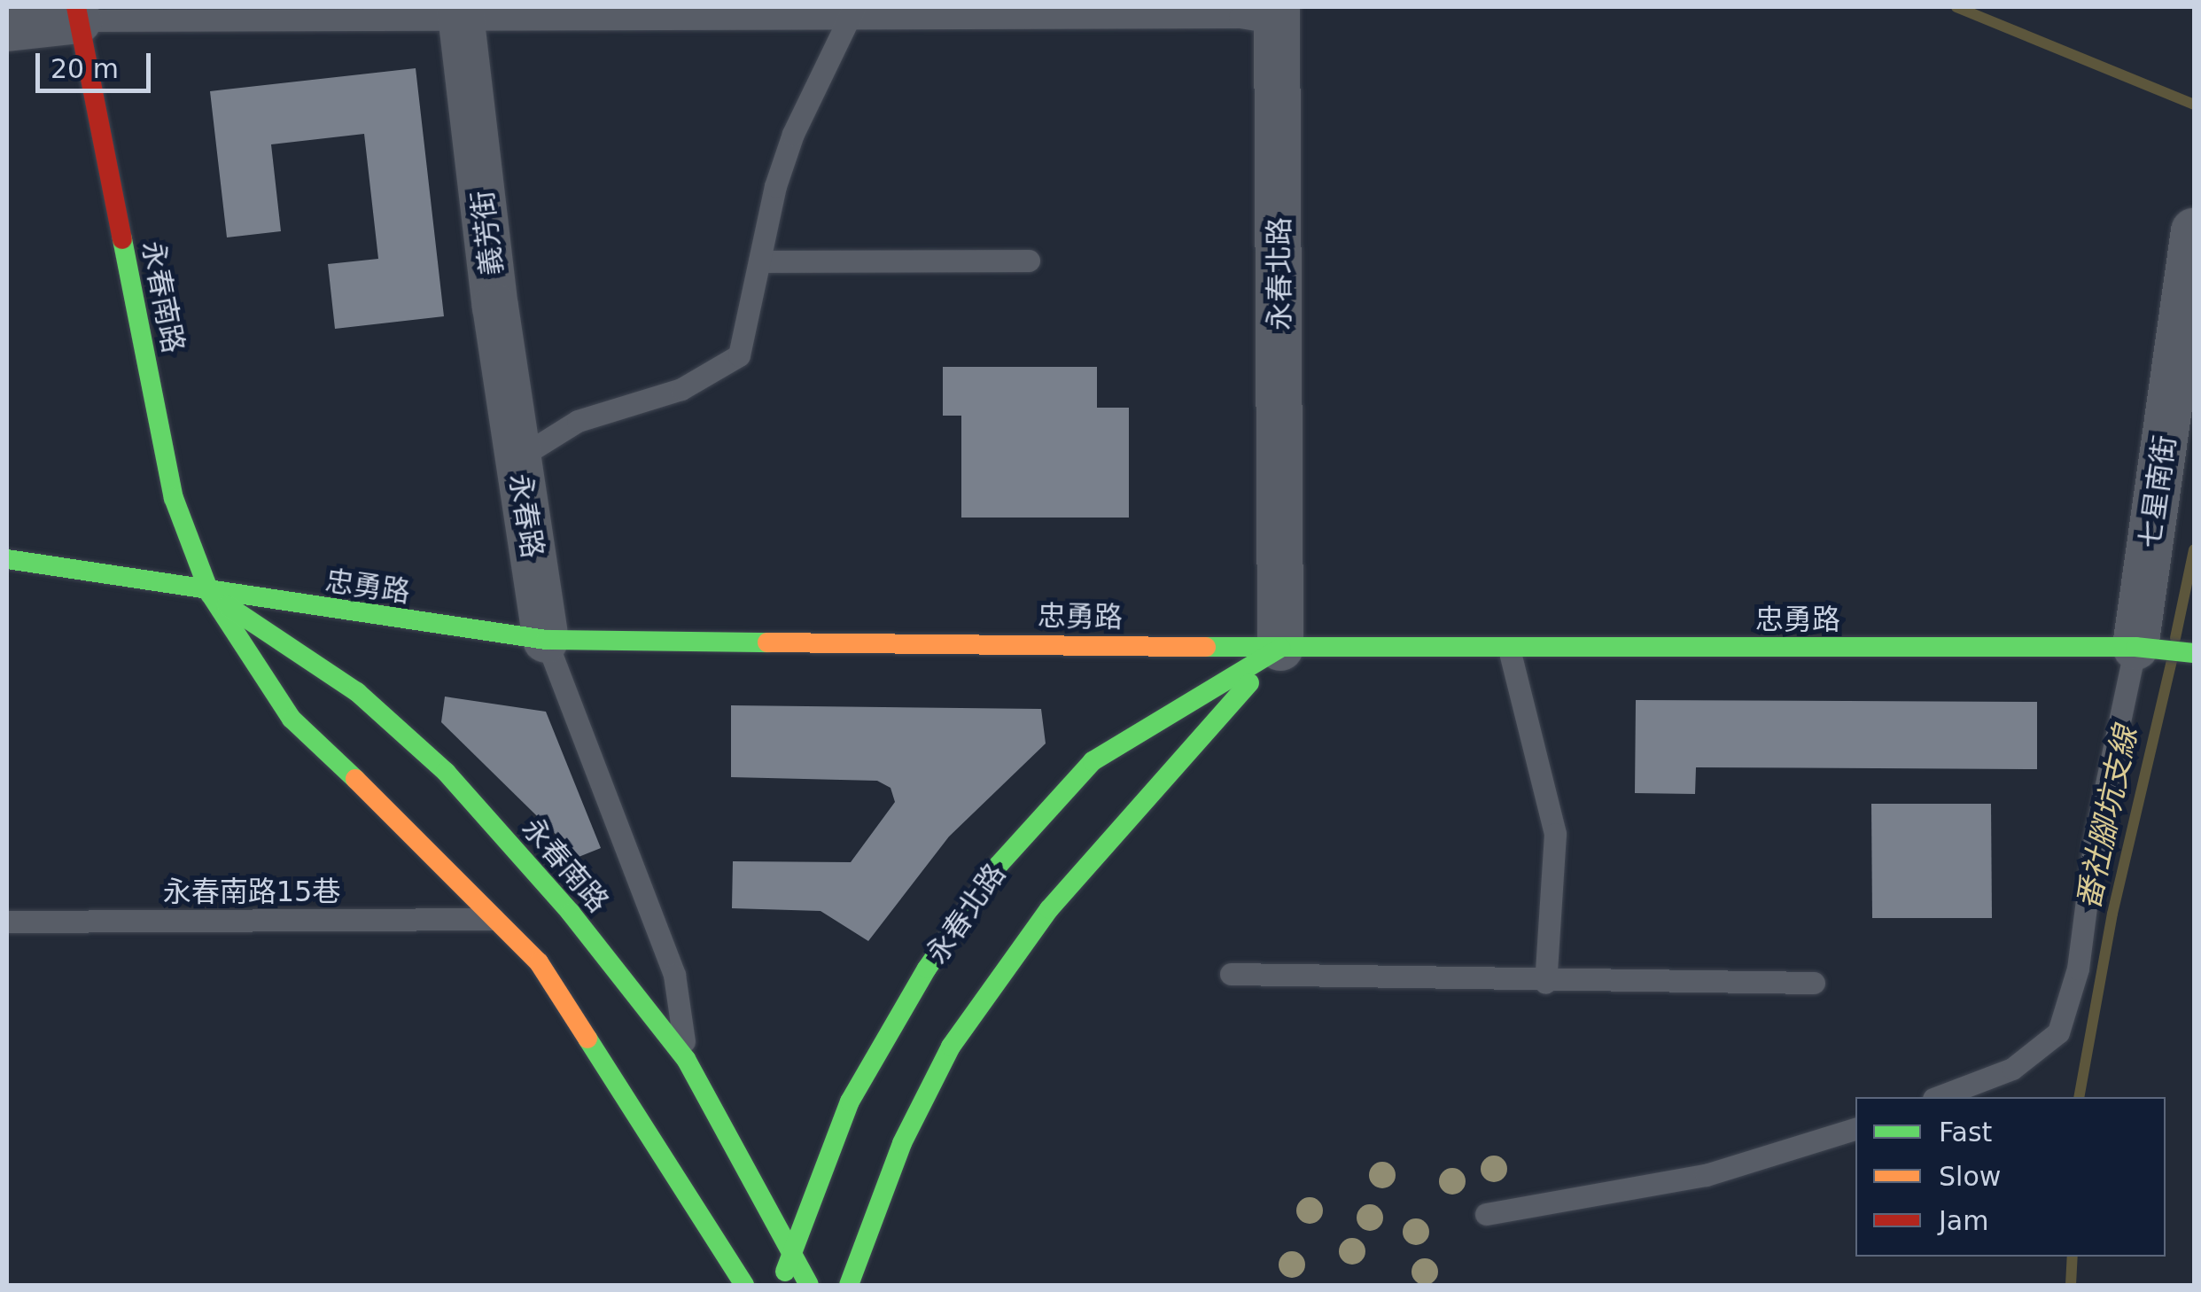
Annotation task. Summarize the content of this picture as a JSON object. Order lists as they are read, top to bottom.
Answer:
{
  "streets": {
    "street": [
      "義芳街",
      "永春北路",
      "永春南路",
      "七星南街",
      "永春路",
      "忠勇路"
    ],
    "lane": ["永春南路15巷"]
  },
  "crossings": [
    ["義芳街", "永春路"],
    ["永春北路", "永春南路"],
    ["永春北路", "忠勇路"],
    ["永春南路", "永春路"],
    ["永春南路", "忠勇路"],
    ["永春南路", "永春南路15巷"],
    ["七星南街", "忠勇路"],
    ["永春路", "忠勇路"]
  ],
  "water": ["番社腳坑支線"],
  "legend": ["Fast", "Slow", "Jam"],
  "scale_bar": "20 m"
}
